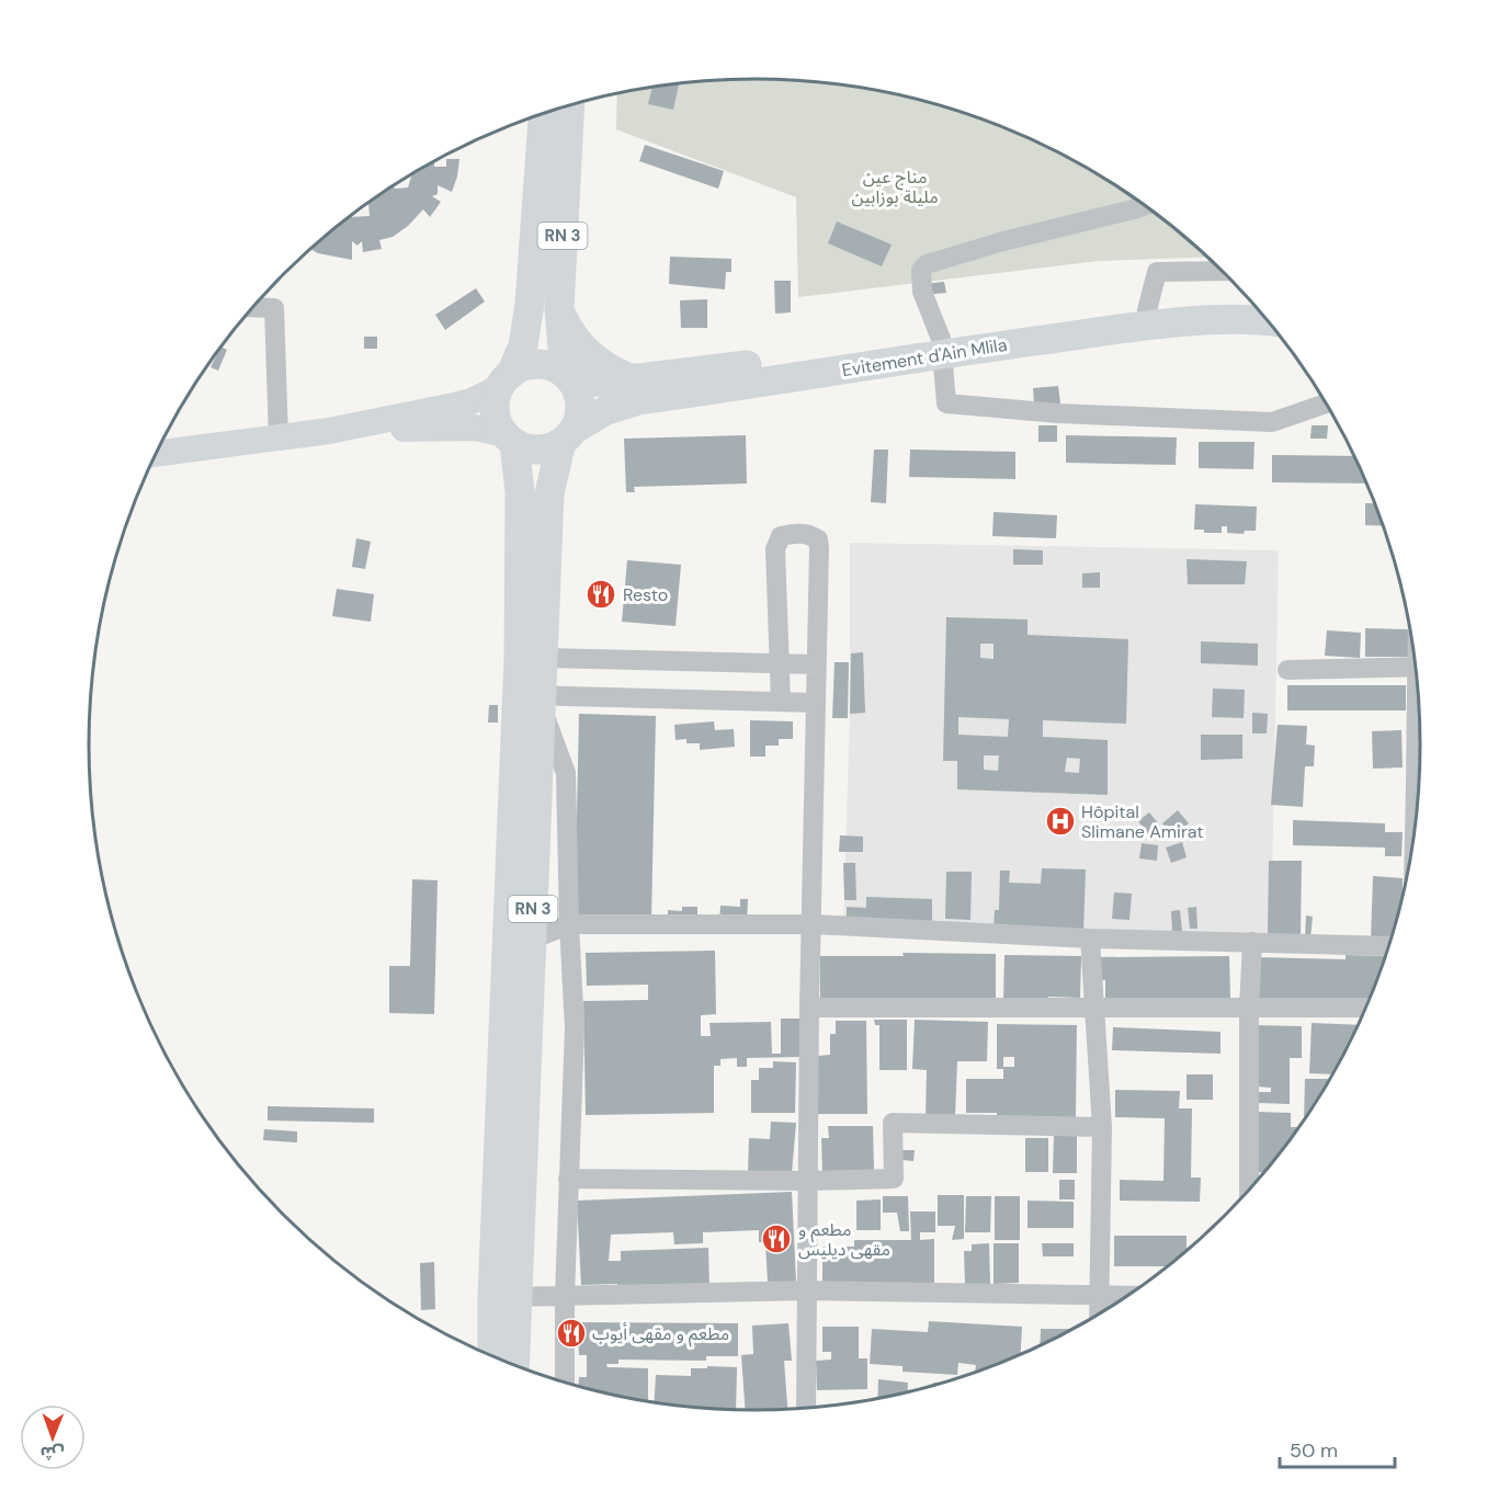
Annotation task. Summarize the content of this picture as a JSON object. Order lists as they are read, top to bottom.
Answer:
{
  "streets": {
    "highway": ["RN 3", "Evitement d'Ain Mlila"]
  },
  "crossings": [
    ["RN 3", "Evitement d'Ain Mlila"]
  ],
  "parks": ["مناج عين مليلة بوزابين"],
  "places": {
    "restaurant": ["Resto", "مطعم و مقهى ديليس", "مطعم و مقهى أيوب"],
    "hospital": ["Hôpital Slimane Amirat"]
  },
  "scale_bar": "50 m",
  "north": "bottom"
}
